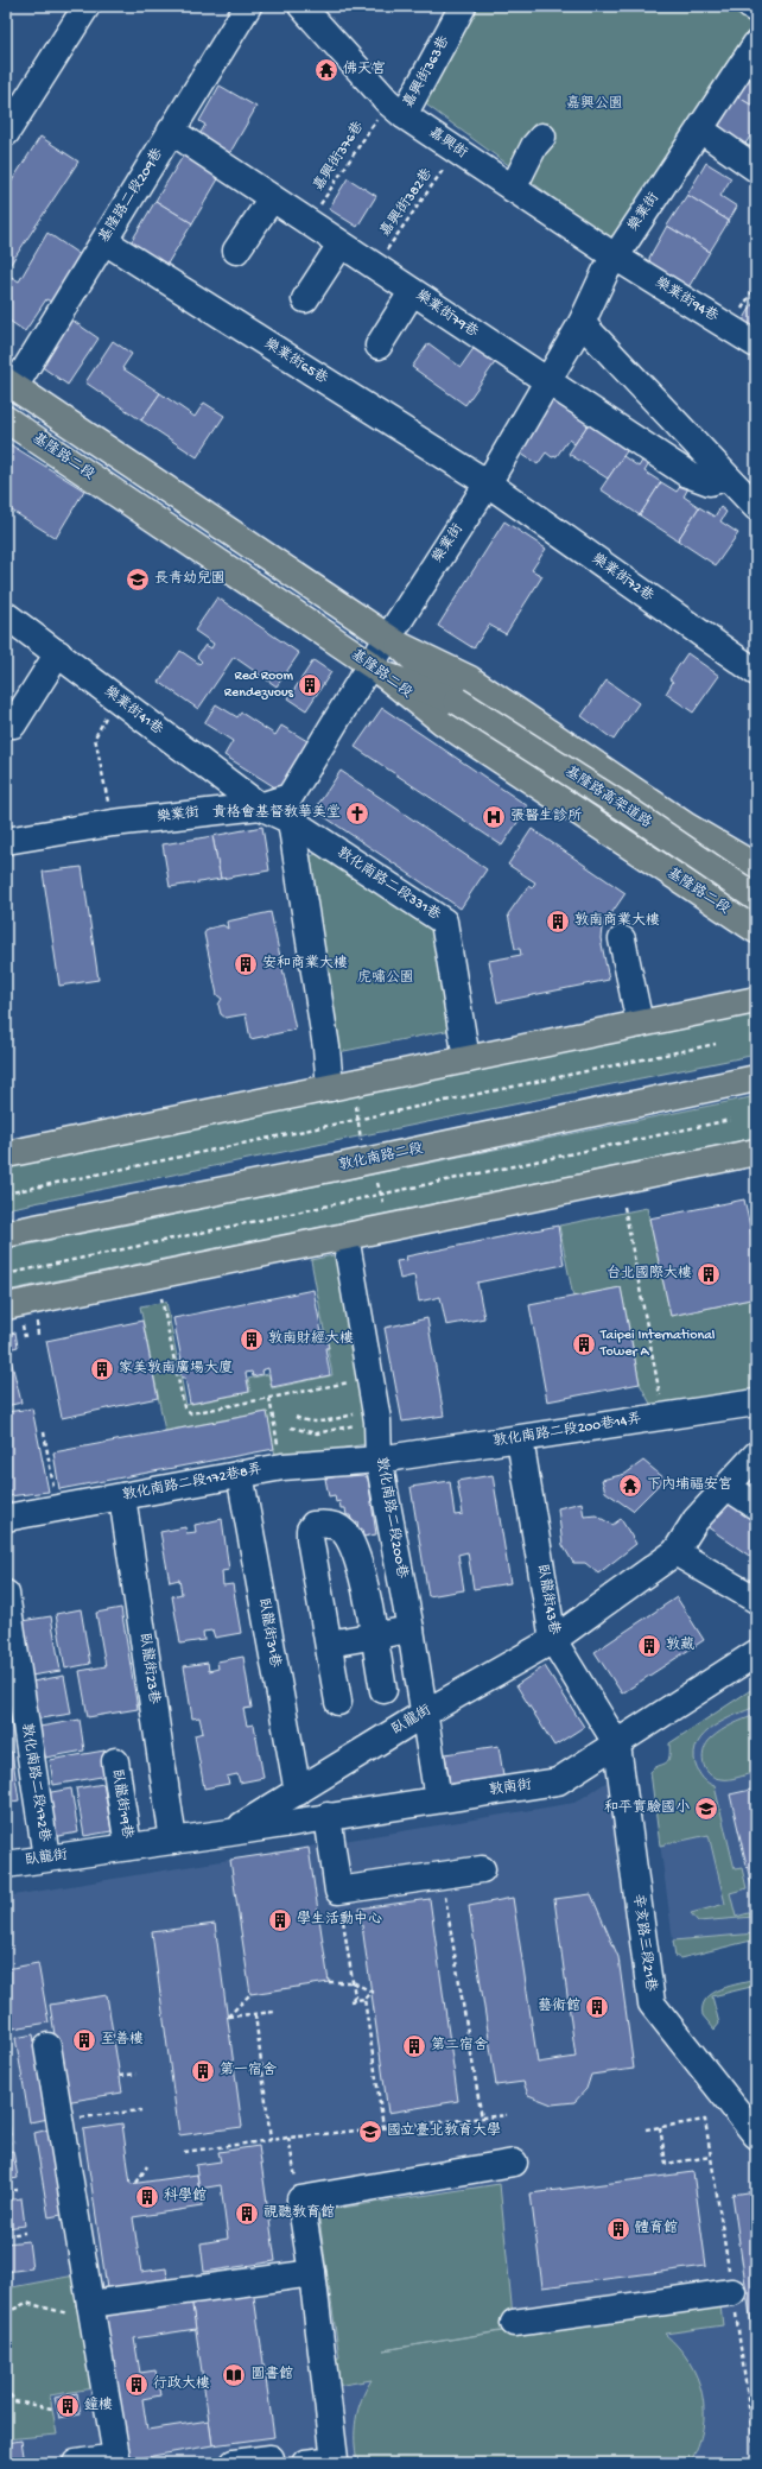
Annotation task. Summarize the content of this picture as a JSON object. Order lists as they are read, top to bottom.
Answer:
{
  "streets": {
    "main road": ["基隆路二段", "基隆路高架道路", "敦化南路二段"],
    "street": [
      "嘉興街363巷",
      "嘉興街",
      "基隆路二段209巷",
      "樂業街",
      "樂業街94巷",
      "樂業街79巷",
      "樂業街65巷",
      "樂業街72巷",
      "樂業街41巷",
      "敦化南路二段331巷",
      "敦化南路二段200巷14弄",
      "敦化南路二段172巷8弄",
      "敦化南路二段200巷",
      "臥龍街43巷",
      "臥龍街31巷",
      "臥龍街23巷",
      "臥龍街",
      "敦化南路二段172巷",
      "敦南街",
      "臥龍街19巷",
      "辛亥路三段21巷"
    ],
    "path": ["嘉興街376巷", "嘉興街382巷"]
  },
  "crossings": [
    ["嘉興街363巷", "嘉興街"],
    ["嘉興街363巷", "嘉興街376巷"],
    ["嘉興街", "嘉興街376巷"],
    ["嘉興街", "嘉興街382巷"],
    ["嘉興街", "樂業街"],
    ["嘉興街", "樂業街94巷"],
    ["嘉興街376巷", "樂業街79巷"],
    ["基隆路二段209巷", "樂業街79巷"],
    ["基隆路二段209巷", "樂業街65巷"],
    ["嘉興街382巷", "樂業街79巷"],
    ["樂業街", "樂業街94巷"],
    ["樂業街", "樂業街79巷"],
    ["樂業街", "樂業街65巷"],
    ["樂業街", "基隆路二段"],
    ["樂業街", "樂業街72巷"],
    ["樂業街", "樂業街41巷"],
    ["樂業街", "基隆路高架道路"],
    ["樂業街", "敦化南路二段331巷"],
    ["樂業街65巷", "樂業街72巷"],
    ["基隆路二段", "基隆路高架道路"],
    ["樂業街41巷", "敦化南路二段331巷"],
    ["敦化南路二段200巷14弄", "敦化南路二段172巷8弄"],
    ["敦化南路二段200巷14弄", "敦化南路二段200巷"],
    ["敦化南路二段200巷14弄", "臥龍街43巷"],
    ["敦化南路二段172巷8弄", "敦化南路二段200巷"],
    ["敦化南路二段172巷8弄", "臥龍街31巷"],
    ["敦化南路二段172巷8弄", "臥龍街23巷"],
    ["敦化南路二段200巷", "臥龍街"],
    ["敦化南路二段200巷", "敦南街"],
    ["臥龍街43巷", "臥龍街"],
    ["臥龍街43巷", "敦南街"],
    ["臥龍街43巷", "辛亥路三段21巷"],
    ["臥龍街31巷", "臥龍街"],
    ["臥龍街23巷", "臥龍街"],
    ["臥龍街", "敦化南路二段172巷"],
    ["臥龍街", "敦南街"],
    ["臥龍街", "臥龍街19巷"],
    ["敦南街", "辛亥路三段21巷"]
  ],
  "parks": ["嘉興公園", "虎嘯公園"],
  "places": {
    "temple": ["佛天宮", "下內埔福安宮"],
    "school or university": ["長青幼兒園", "和平實驗國小", "國立臺北教育大學"],
    "building": [
      "Red Room Rendezvous",
      "敦南商業大樓",
      "安和商業大樓",
      "台北國際大樓",
      "敦南財經大樓",
      "Taipei International Tower A",
      "家美敦南廣場大廈",
      "敦藏",
      "學生活動中心",
      "藝術館",
      "至善樓",
      "第二宿舍",
      "第一宿舍",
      "科學館",
      "視聽教育館",
      "體育館",
      "行政大樓",
      "鐘樓"
    ],
    "church": ["貴格會基督教華美堂"],
    "hospital": ["張醫生診所"],
    "library": ["圖書館"]
  }
}
